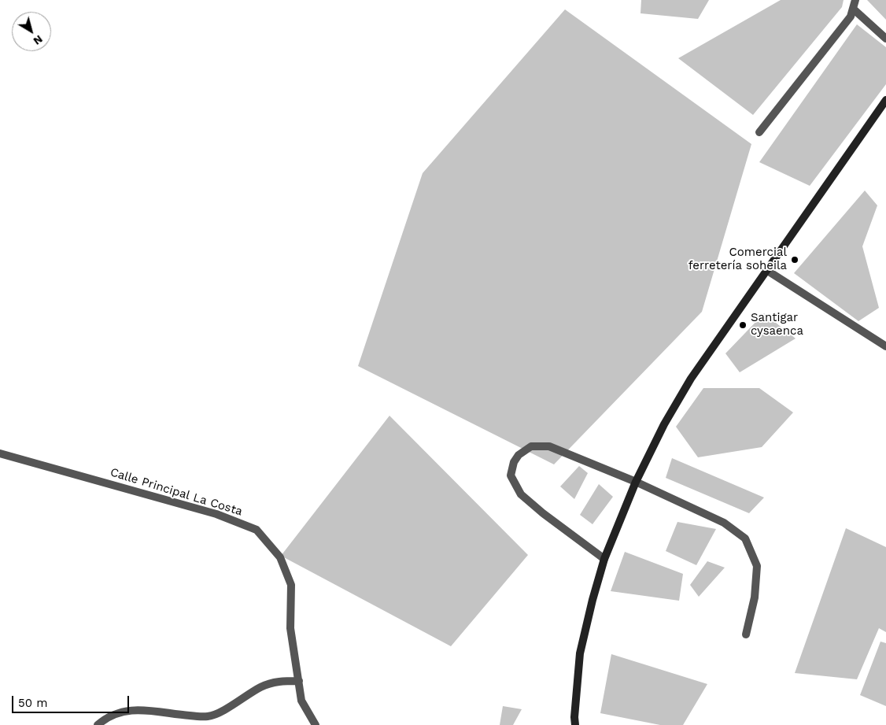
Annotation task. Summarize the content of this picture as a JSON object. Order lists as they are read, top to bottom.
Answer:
{
  "streets": {
    "street": ["Calle Principal La Costa"]
  },
  "places": ["Comercial ferretería soheila", "Santigar cysaenca"],
  "scale_bar": "50 m",
  "north": "bottom right"
}
